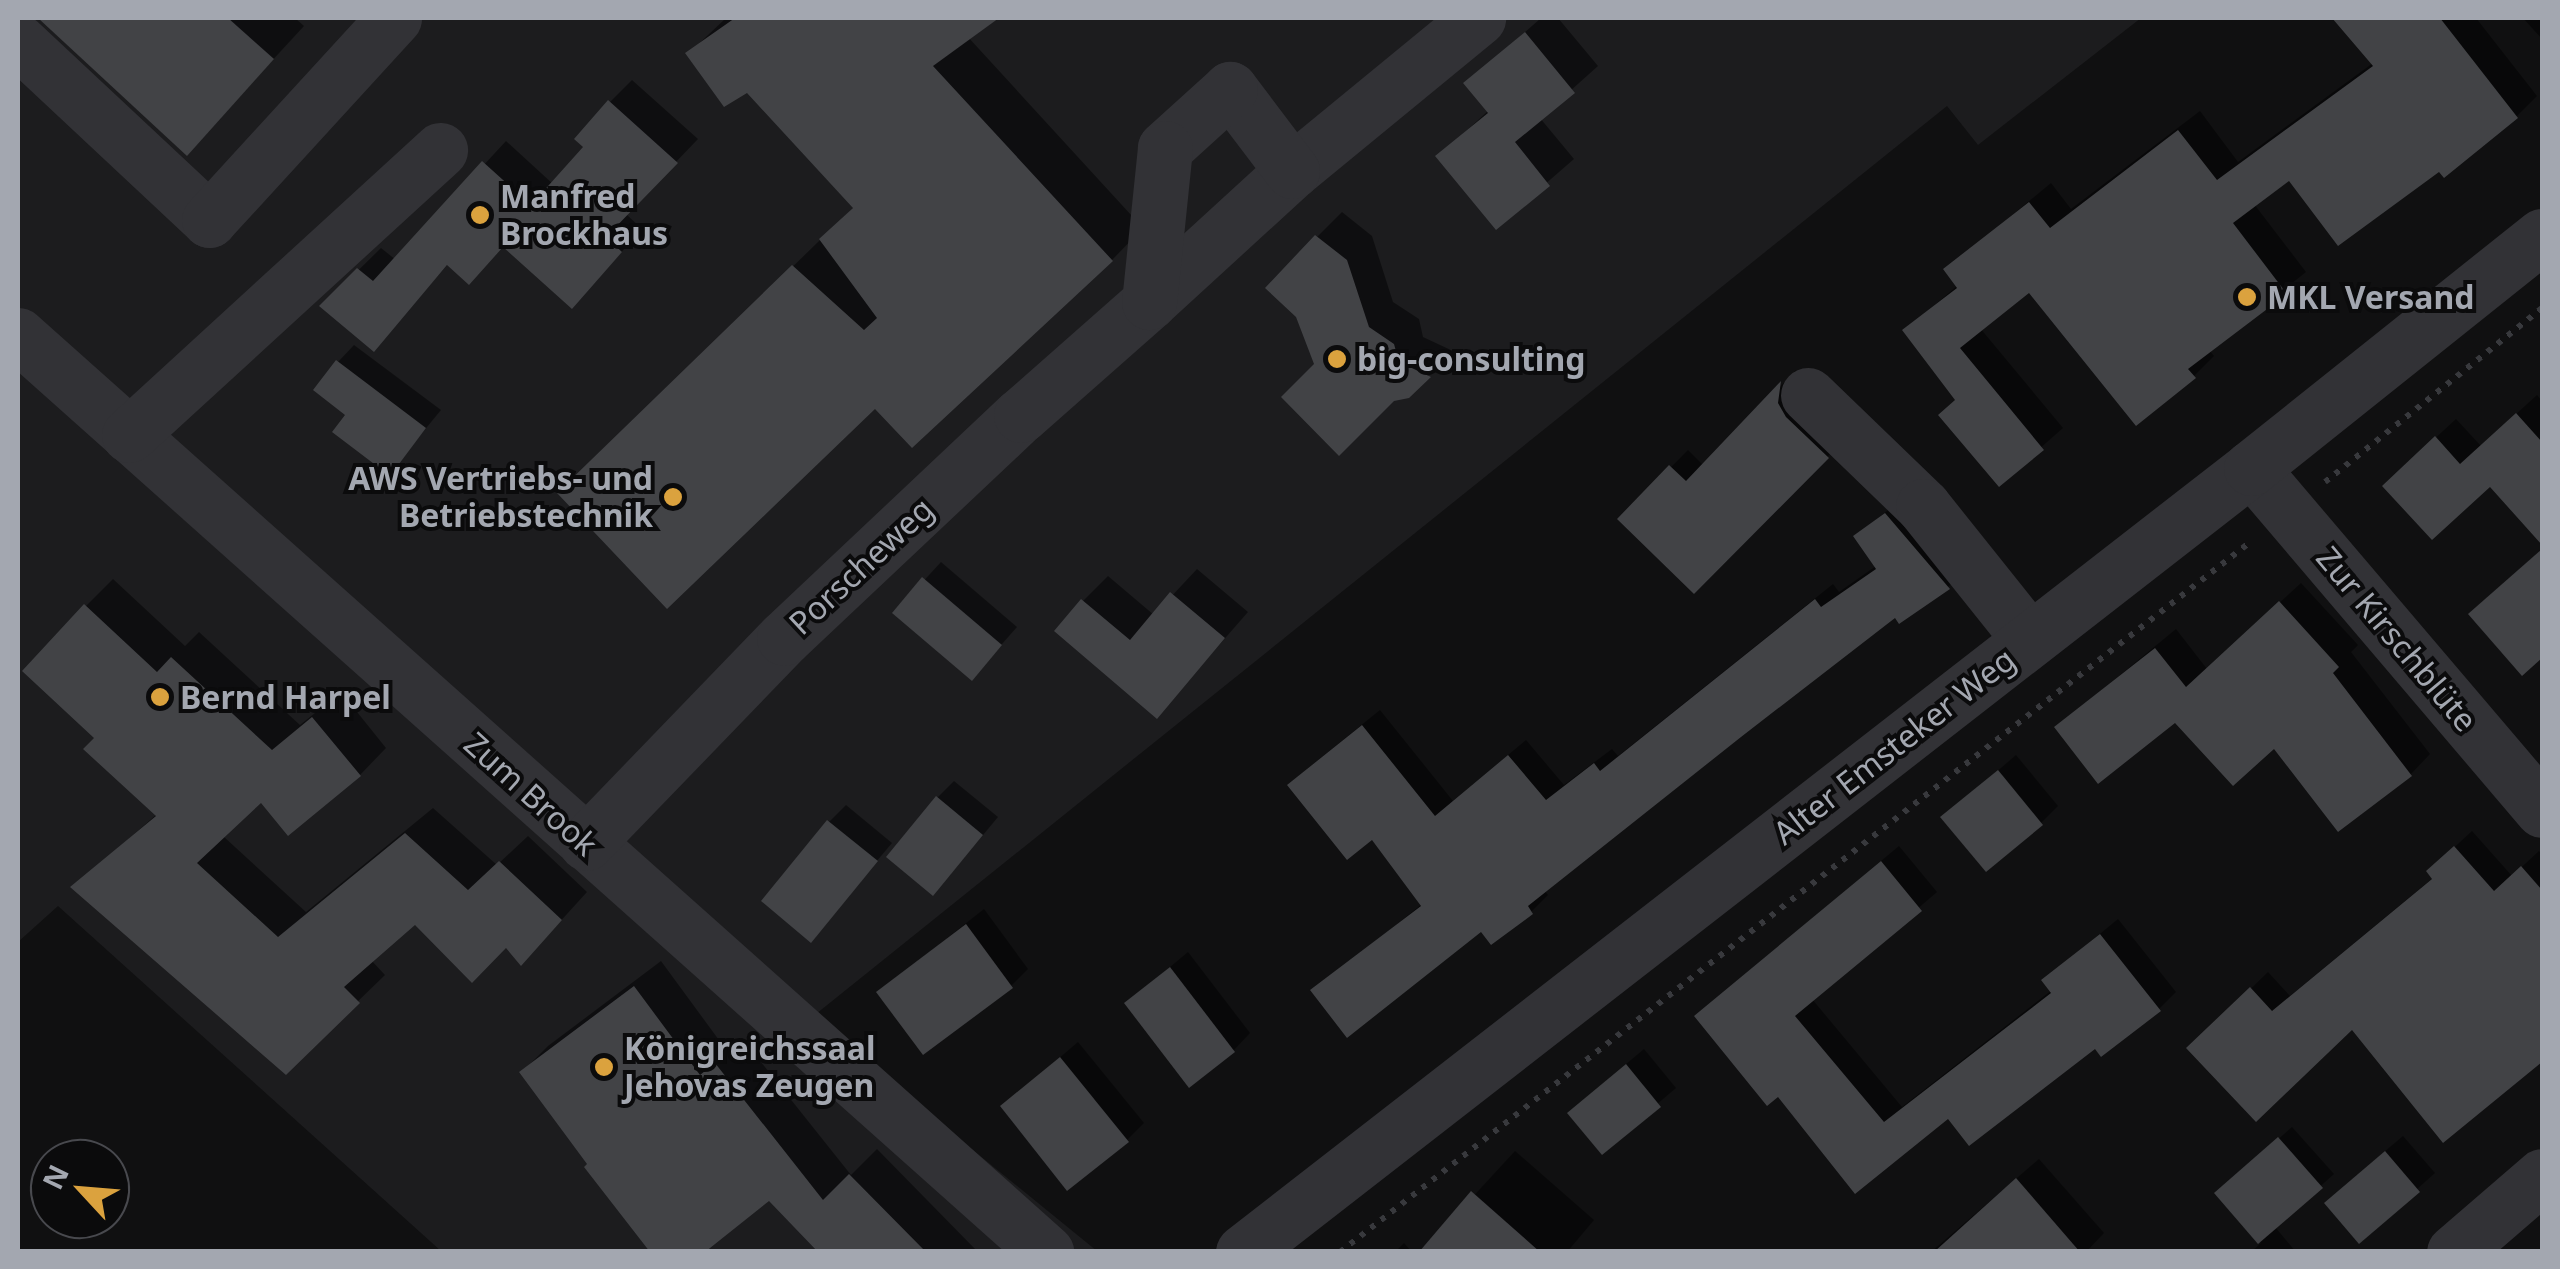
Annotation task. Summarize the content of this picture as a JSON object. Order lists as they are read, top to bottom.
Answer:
{
  "streets": {
    "street": [
      "Porscheweg",
      "Zur Kirschblüte",
      "Alter Emsteker Weg",
      "Zum Brook"
    ]
  },
  "crossings": [
    ["Porscheweg", "Zum Brook"],
    ["Zur Kirschblüte", "Alter Emsteker Weg"]
  ],
  "places": [
    "Manfred Brockhaus",
    "MKL Versand",
    "big-consulting",
    "AWS Vertriebs- und Betriebstechnik",
    "Bernd Harpel",
    "Königreichssaal Jehovas Zeugen"
  ],
  "north": "top left"
}
